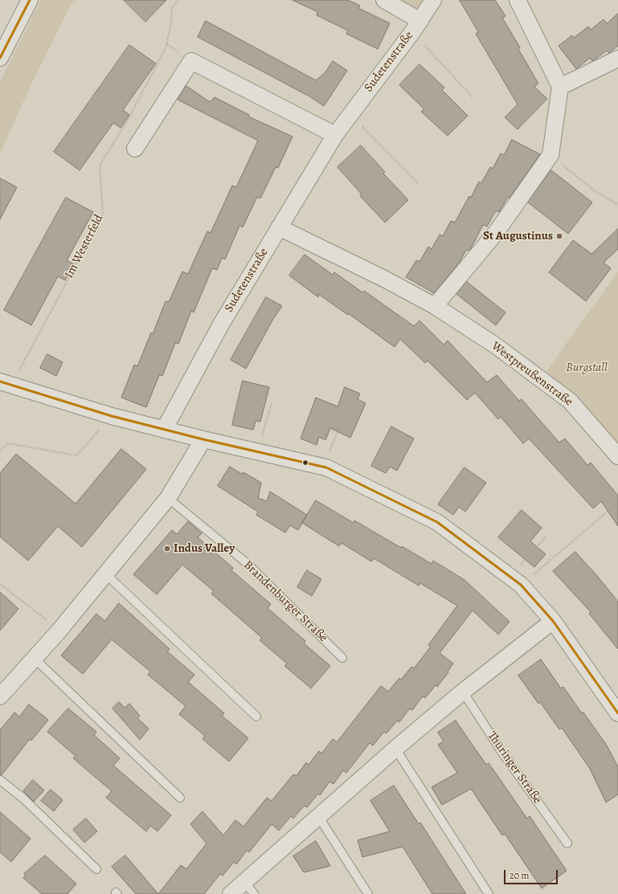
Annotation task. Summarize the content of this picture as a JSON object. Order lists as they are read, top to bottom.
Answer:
{
  "streets": {
    "street": ["Sudetenstraße", "Westpreußenstraße"],
    "lane": ["Brandenburger Straße", "Thüringer Straße"],
    "path": ["Im Westerfeld"]
  },
  "crossings": [
    ["Sudetenstraße", "Westpreußenstraße"]
  ],
  "parks": ["Burgstall"],
  "places": ["St Augustinus", "Indus Valley"],
  "scale_bar": "20 m"
}
